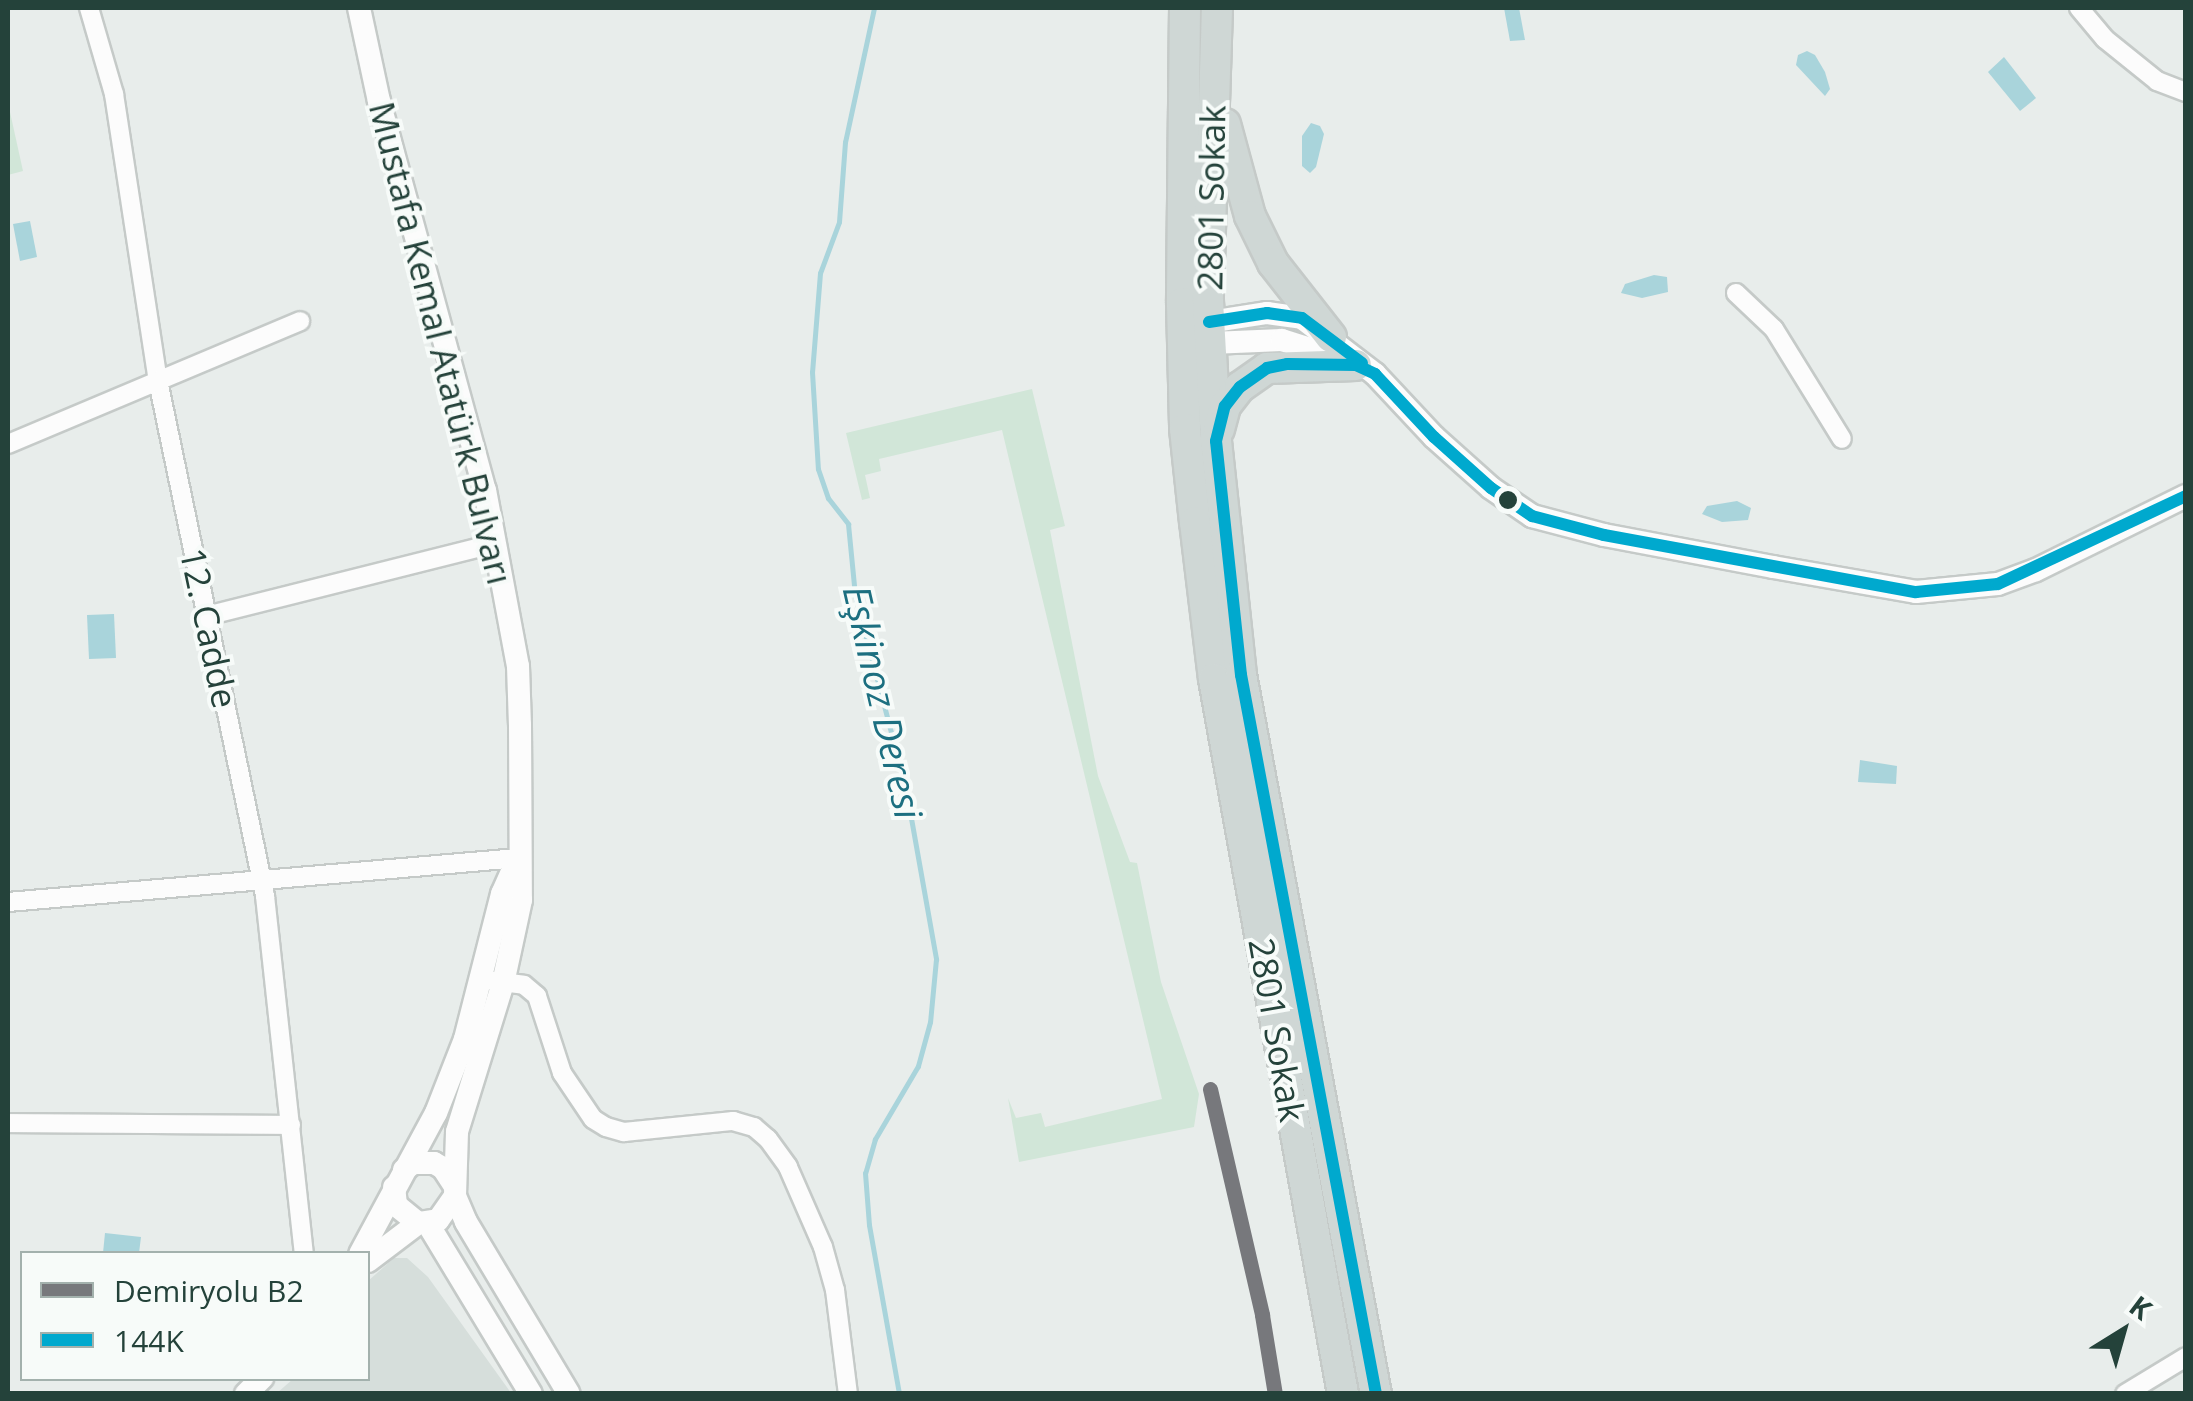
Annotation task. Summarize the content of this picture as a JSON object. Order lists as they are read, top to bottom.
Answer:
{
  "streets": {
    "main road": ["2801 Sokak"],
    "street": ["Mustafa Kemal Atatürk Bulvarı", "12. Cadde"]
  },
  "water": ["Eşkinoz Deresi"],
  "lines": ["transit line 144K", "rail line B2"],
  "legend": ["Demiryolu B2", "144K"],
  "north": "top right"
}
